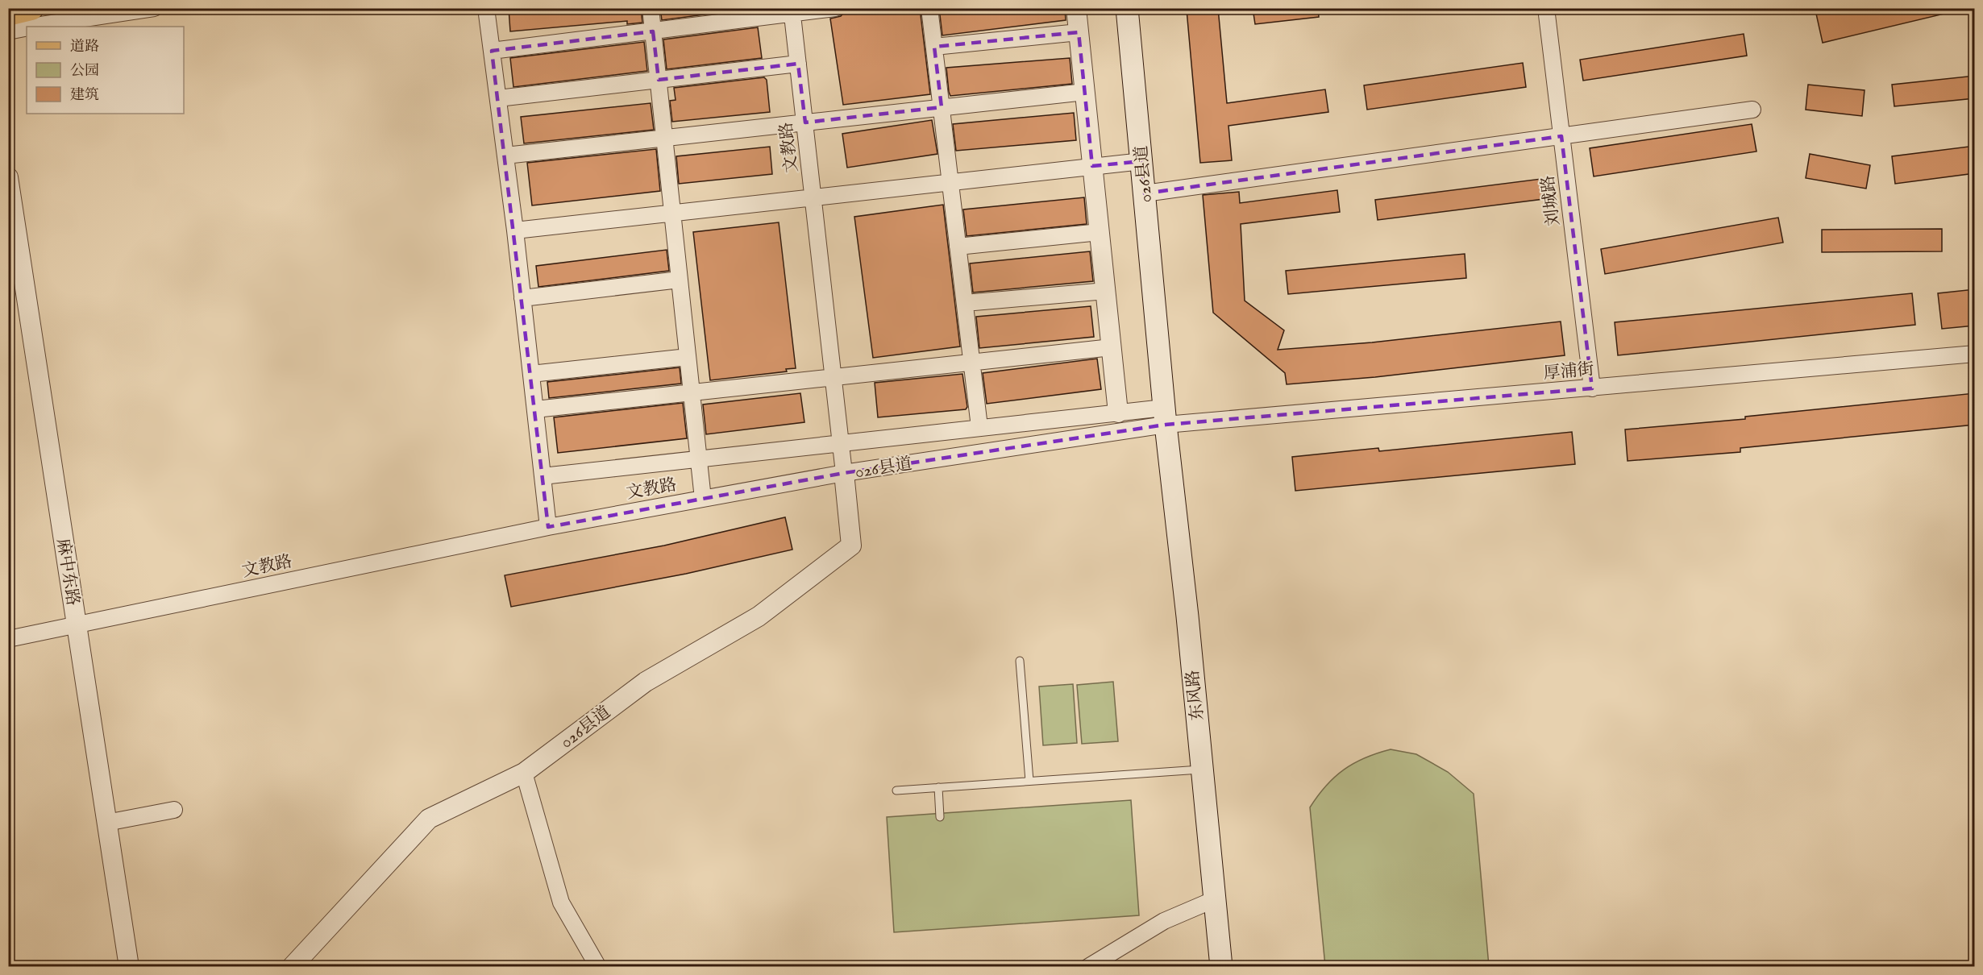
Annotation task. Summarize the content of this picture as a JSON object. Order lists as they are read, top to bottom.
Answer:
{
  "streets": {
    "main road": ["026县道", "东风路"],
    "street": [
      "文教路",
      "刘城路",
      "厚浦街",
      "麻中东路"
    ]
  },
  "crossings": [
    ["文教路", "026县道"],
    ["文教路", "麻中东路"],
    ["026县道", "厚浦街"],
    ["026县道", "东风路"],
    ["刘城路", "厚浦街"],
    ["厚浦街", "东风路"]
  ],
  "legend": ["道路", "公园", "建筑"]
}
